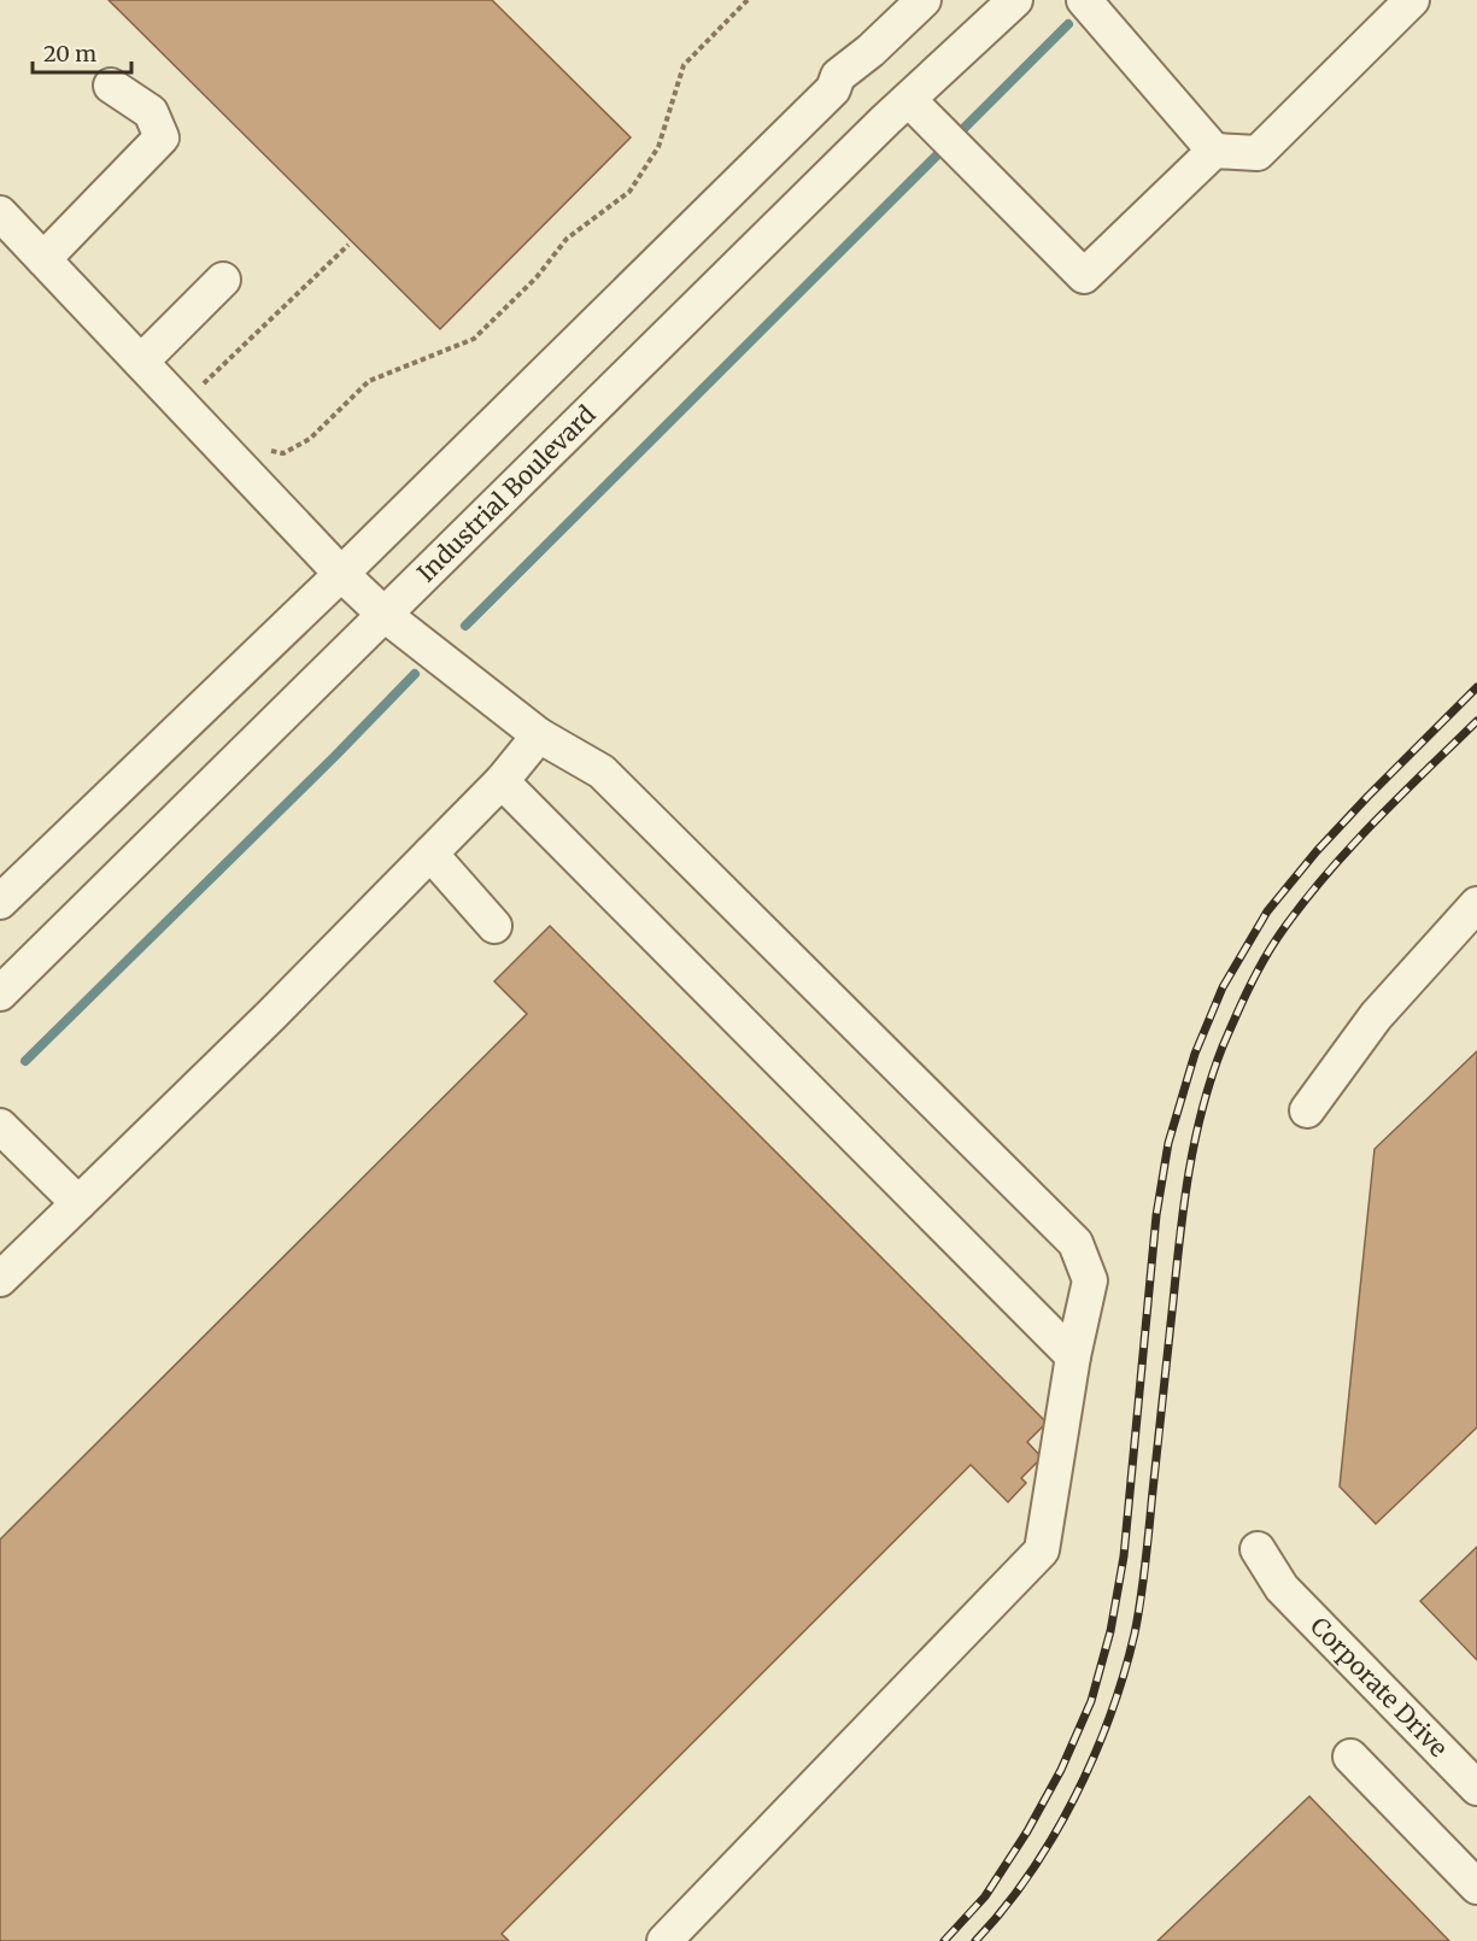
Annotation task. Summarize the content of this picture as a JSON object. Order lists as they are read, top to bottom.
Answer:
{
  "streets": {
    "street": ["Industrial Boulevard", "Corporate Drive"]
  },
  "scale_bar": "20 m"
}
